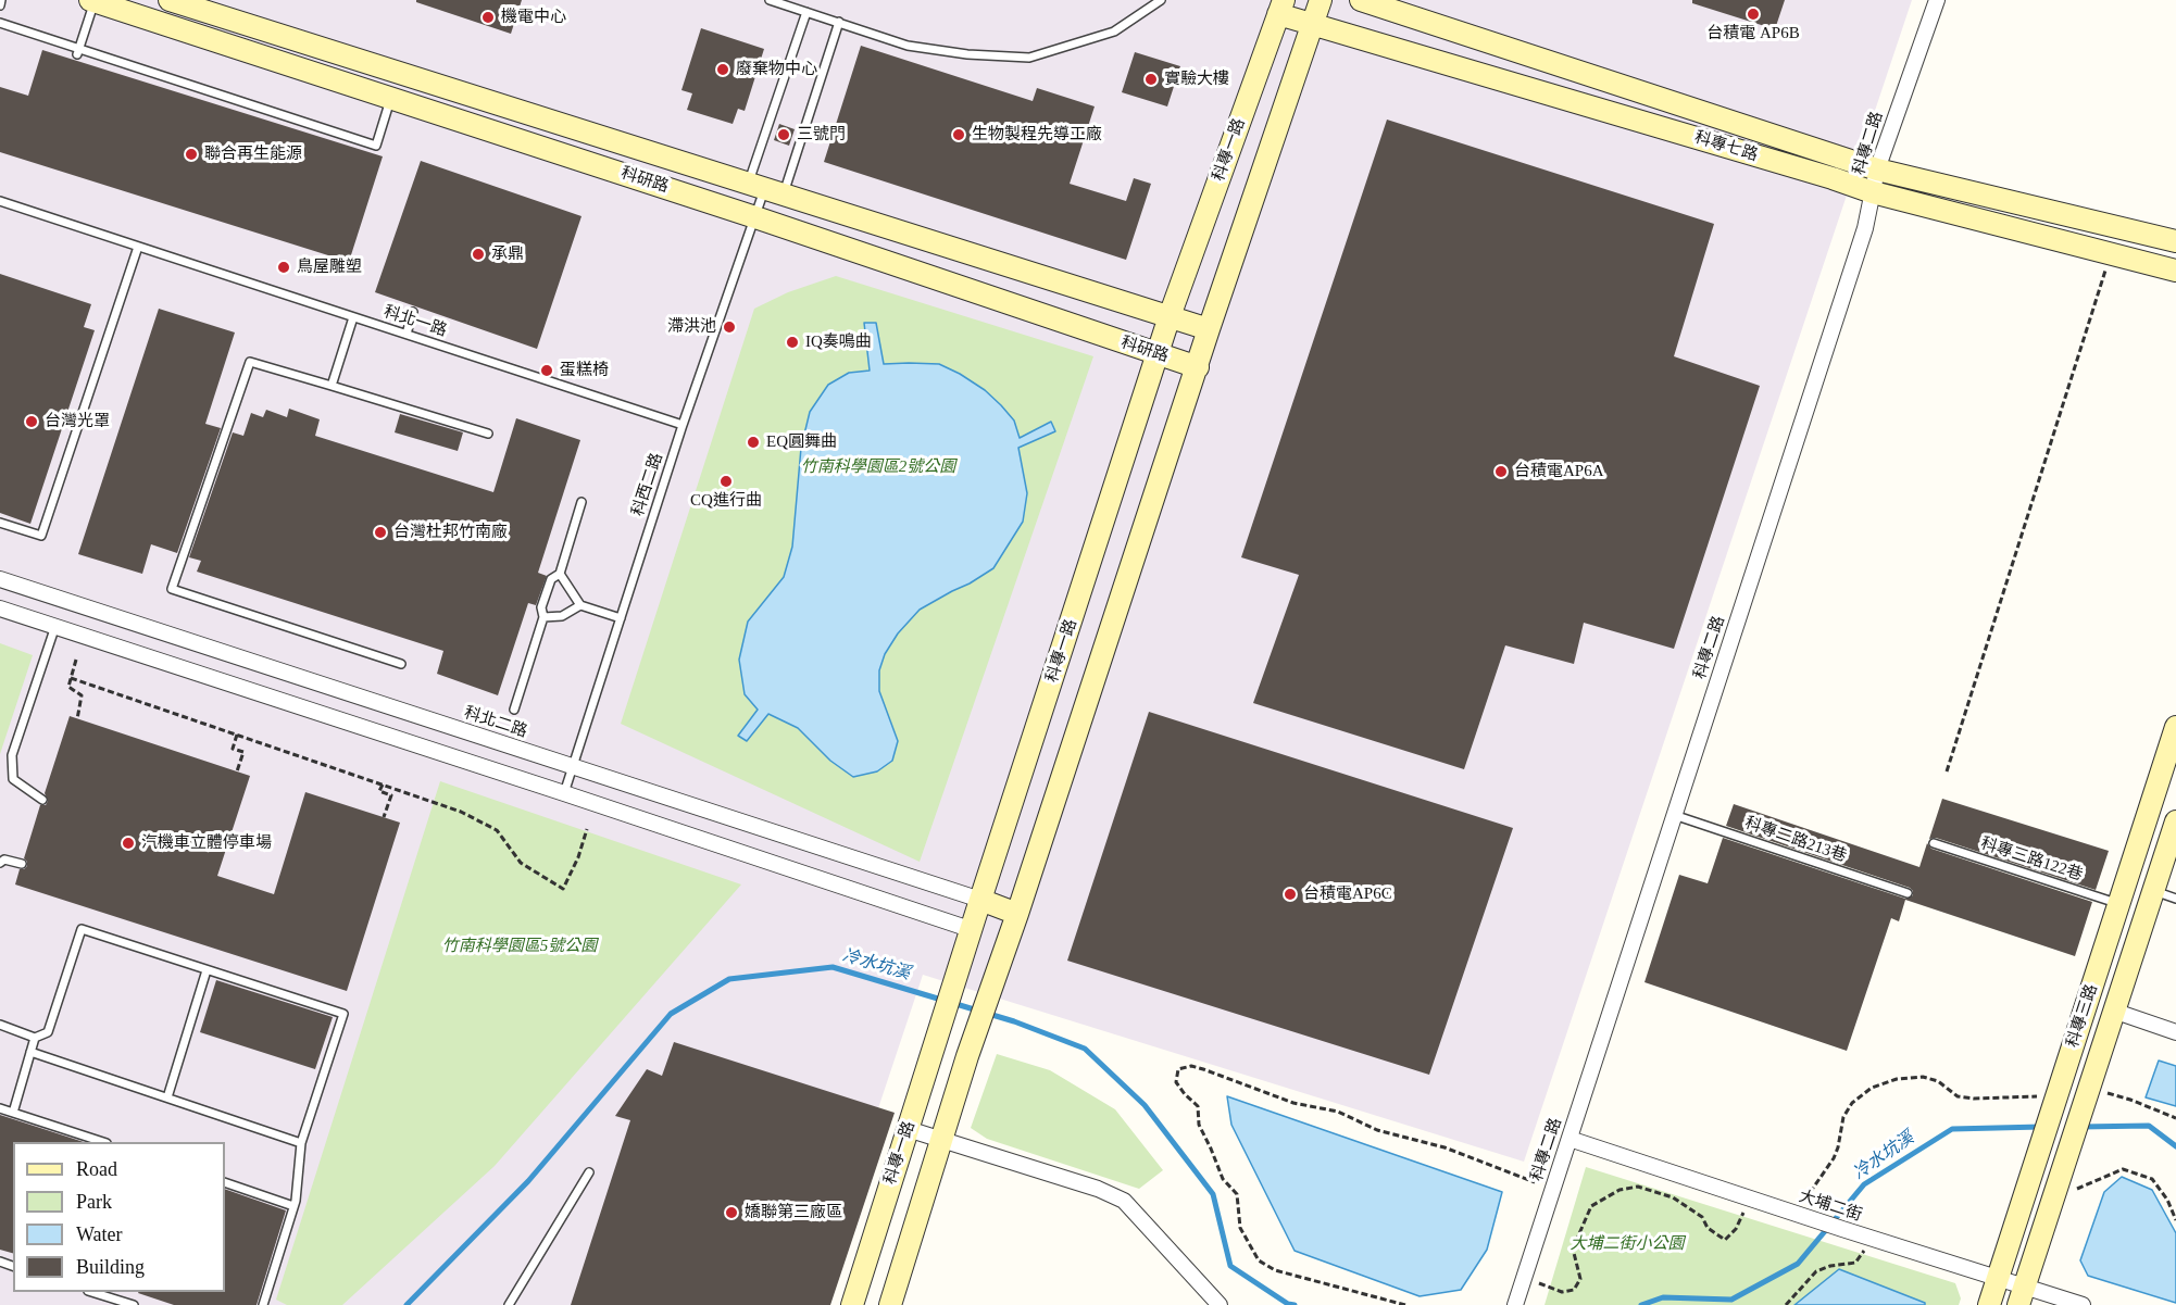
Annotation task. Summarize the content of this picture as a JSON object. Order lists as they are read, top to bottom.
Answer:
{
  "streets": {
    "street": [
      "科專二路",
      "科專七路",
      "科專一路",
      "科研路",
      "科北二路",
      "科專三路",
      "大埔二街"
    ],
    "lane": [
      "科北一路",
      "科西二路",
      "科專二路213巷",
      "科專三路122巷"
    ]
  },
  "crossings": [
    ["科專二路", "科專七路"],
    ["科專二路", "科專二路213巷"],
    ["科專二路", "大埔二街"],
    ["科專七路", "科專一路"],
    ["科專一路", "科研路"],
    ["科專一路", "科北二路"],
    ["科研路", "科西二路"],
    ["科北一路", "科西二路"],
    ["科西二路", "科北二路"],
    ["科專三路122巷", "科專三路"],
    ["科專三路", "大埔二街"]
  ],
  "water": ["冷水坑溪"],
  "parks": ["竹南科學園區2號公園", "竹南科學園區5號公園", "大埔二街小公園"],
  "places": [
    "台積電 AP6B",
    "機電中心",
    "廢棄物中心",
    "實驗大樓",
    "三號門",
    "生物製程先導工廠",
    "聯合再生能源",
    "承鼎",
    "鳥屋雕塑",
    "滯洪池",
    "IQ奏鳴曲",
    "蛋糕椅",
    "台灣光罩",
    "EQ圓舞曲",
    "台積電AP6A",
    "CQ進行曲",
    "台灣杜邦竹南廠",
    "汽機車立體停車場",
    "台積電AP6C",
    "嬌聯第三廠區"
  ],
  "legend": [
    "Road",
    "Park",
    "Water",
    "Building"
  ]
}
